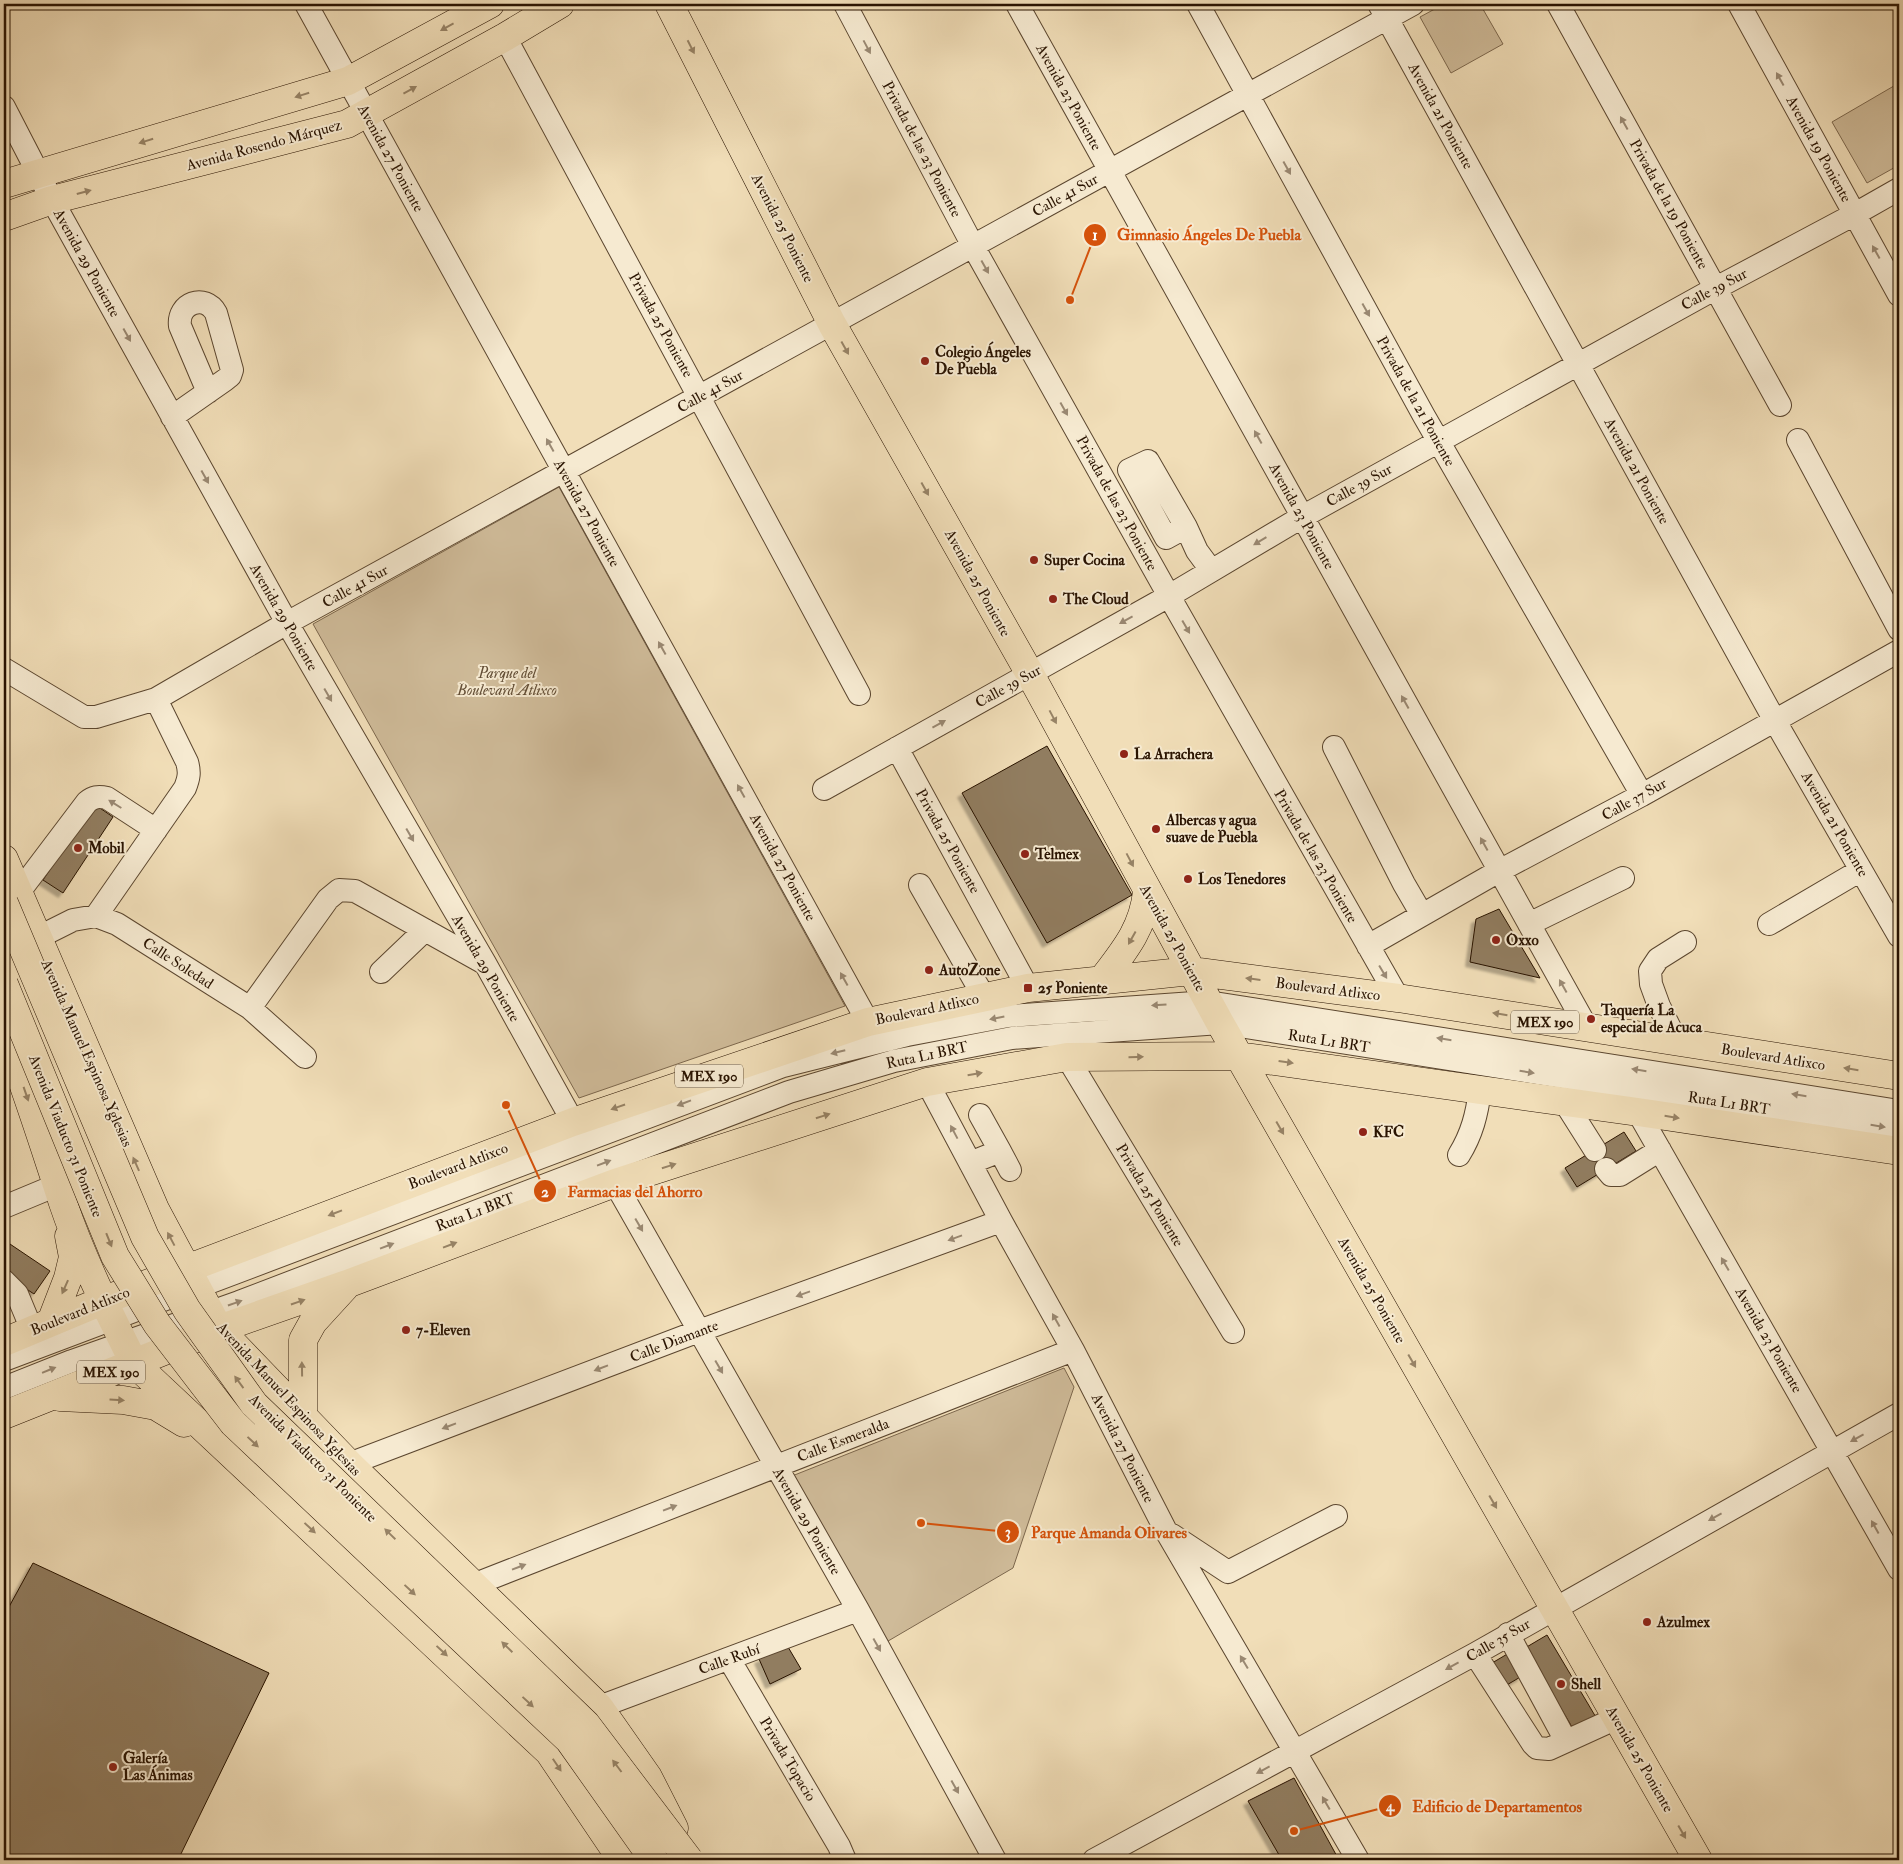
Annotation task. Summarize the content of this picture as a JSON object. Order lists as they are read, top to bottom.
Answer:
{
  "streets": {
    "main road": [
      "Avenida Rosendo Márquez",
      "Avenida 25 Poniente",
      "Boulevard Atlixco",
      "MEX 190",
      "Avenida Manuel Espinosa Yglesias",
      "Avenida Viaducto 31 Poniente"
    ],
    "street": [
      "Avenida 23 Poniente",
      "Avenida 21 Poniente",
      "Privada de las 23 Poniente",
      "Avenida 19 Poniente",
      "Avenida 27 Poniente",
      "Calle 41 Sur",
      "Privada de la 19 Poniente",
      "Avenida 29 Poniente",
      "Calle 39 Sur",
      "Privada 25 Poniente",
      "Privada de la 21 Poniente",
      "Calle 37 Sur",
      "Calle Soledad",
      "Ruta L1 BRT",
      "Calle Diamante",
      "Calle Esmeralda",
      "Calle 35 Sur",
      "Calle Rubí",
      "Privada Topacio"
    ]
  },
  "crossings": [
    ["Avenida 23 Poniente", "Calle 41 Sur"],
    ["Avenida 23 Poniente", "Calle 39 Sur"],
    ["Avenida 23 Poniente", "Calle 37 Sur"],
    ["Avenida 23 Poniente", "Boulevard Atlixco"],
    ["Avenida 23 Poniente", "Calle 35 Sur"],
    ["Avenida 21 Poniente", "Calle 41 Sur"],
    ["Avenida 21 Poniente", "Calle 39 Sur"],
    ["Avenida 21 Poniente", "Calle 37 Sur"],
    ["Avenida Rosendo Márquez", "Avenida 27 Poniente"],
    ["Avenida Rosendo Márquez", "Avenida 29 Poniente"],
    ["Avenida Rosendo Márquez", "Privada 25 Poniente"],
    ["Privada de las 23 Poniente", "Calle 41 Sur"],
    ["Privada de las 23 Poniente", "Calle 39 Sur"],
    ["Privada de las 23 Poniente", "Calle 37 Sur"],
    ["Privada de las 23 Poniente", "Boulevard Atlixco"],
    ["Avenida 19 Poniente", "Calle 39 Sur"],
    ["Avenida 27 Poniente", "Calle 41 Sur"],
    ["Avenida 27 Poniente", "Boulevard Atlixco"],
    ["Avenida 27 Poniente", "Calle Diamante"],
    ["Avenida 27 Poniente", "Calle Esmeralda"],
    ["Avenida 27 Poniente", "Calle 35 Sur"],
    ["Calle 41 Sur", "Avenida 25 Poniente"],
    ["Calle 41 Sur", "Avenida 29 Poniente"],
    ["Calle 41 Sur", "Privada 25 Poniente"],
    ["Calle 41 Sur", "Privada de la 21 Poniente"],
    ["Privada de la 19 Poniente", "Calle 39 Sur"],
    ["Avenida 25 Poniente", "Calle 39 Sur"],
    ["Avenida 25 Poniente", "Boulevard Atlixco"],
    ["Avenida 25 Poniente", "Ruta L1 BRT"],
    ["Avenida 25 Poniente", "Calle 35 Sur"],
    ["Avenida 29 Poniente", "Boulevard Atlixco"],
    ["Avenida 29 Poniente", "Calle Diamante"],
    ["Avenida 29 Poniente", "Calle Esmeralda"],
    ["Avenida 29 Poniente", "Calle Rubí"],
    ["Calle 39 Sur", "Privada 25 Poniente"],
    ["Calle 39 Sur", "Privada de la 21 Poniente"],
    ["Privada 25 Poniente", "Boulevard Atlixco"],
    ["Privada de la 21 Poniente", "Calle 37 Sur"],
    ["Boulevard Atlixco", "Ruta L1 BRT"],
    ["Boulevard Atlixco", "Avenida Manuel Espinosa Yglesias"],
    ["Ruta L1 BRT", "Avenida Manuel Espinosa Yglesias"],
    ["Avenida Manuel Espinosa Yglesias", "Avenida Viaducto 31 Poniente"],
    ["Avenida Manuel Espinosa Yglesias", "Calle Diamante"],
    ["Avenida Manuel Espinosa Yglesias", "Calle Esmeralda"],
    ["Avenida Manuel Espinosa Yglesias", "Calle Rubí"],
    ["Calle Rubí", "Privada Topacio"]
  ],
  "one_way": [
    "Avenida 23 Poniente",
    "Privada de las 23 Poniente",
    "Avenida 19 Poniente",
    "Avenida 27 Poniente",
    "Privada de la 19 Poniente",
    "Avenida 25 Poniente",
    "Avenida 29 Poniente",
    "Privada de la 21 Poniente",
    "Calle Diamante",
    "Calle Esmeralda",
    "Calle 35 Sur"
  ],
  "parks": ["Parque del Boulevard Atlixco"],
  "places": {
    "other": [
      "Gimnasio Ángeles De Puebla",
      "Colegio Ángeles De Puebla",
      "Super Cocina",
      "The Cloud",
      "La Arrachera",
      "Albercas y agua suave de Puebla",
      "Mobil",
      "Telmex",
      "Los Tenedores",
      "Oxxo",
      "AutoZone",
      "Taquería La especial de Acuca",
      "Farmacias del Ahorro",
      "KFC",
      "7-Eleven",
      "Parque Amanda Olivares",
      "Azulmex",
      "Shell",
      "Galería Las Ánimas",
      "Edificio de Departamentos"
    ],
    "transit": ["25 Poniente"]
  }
}
